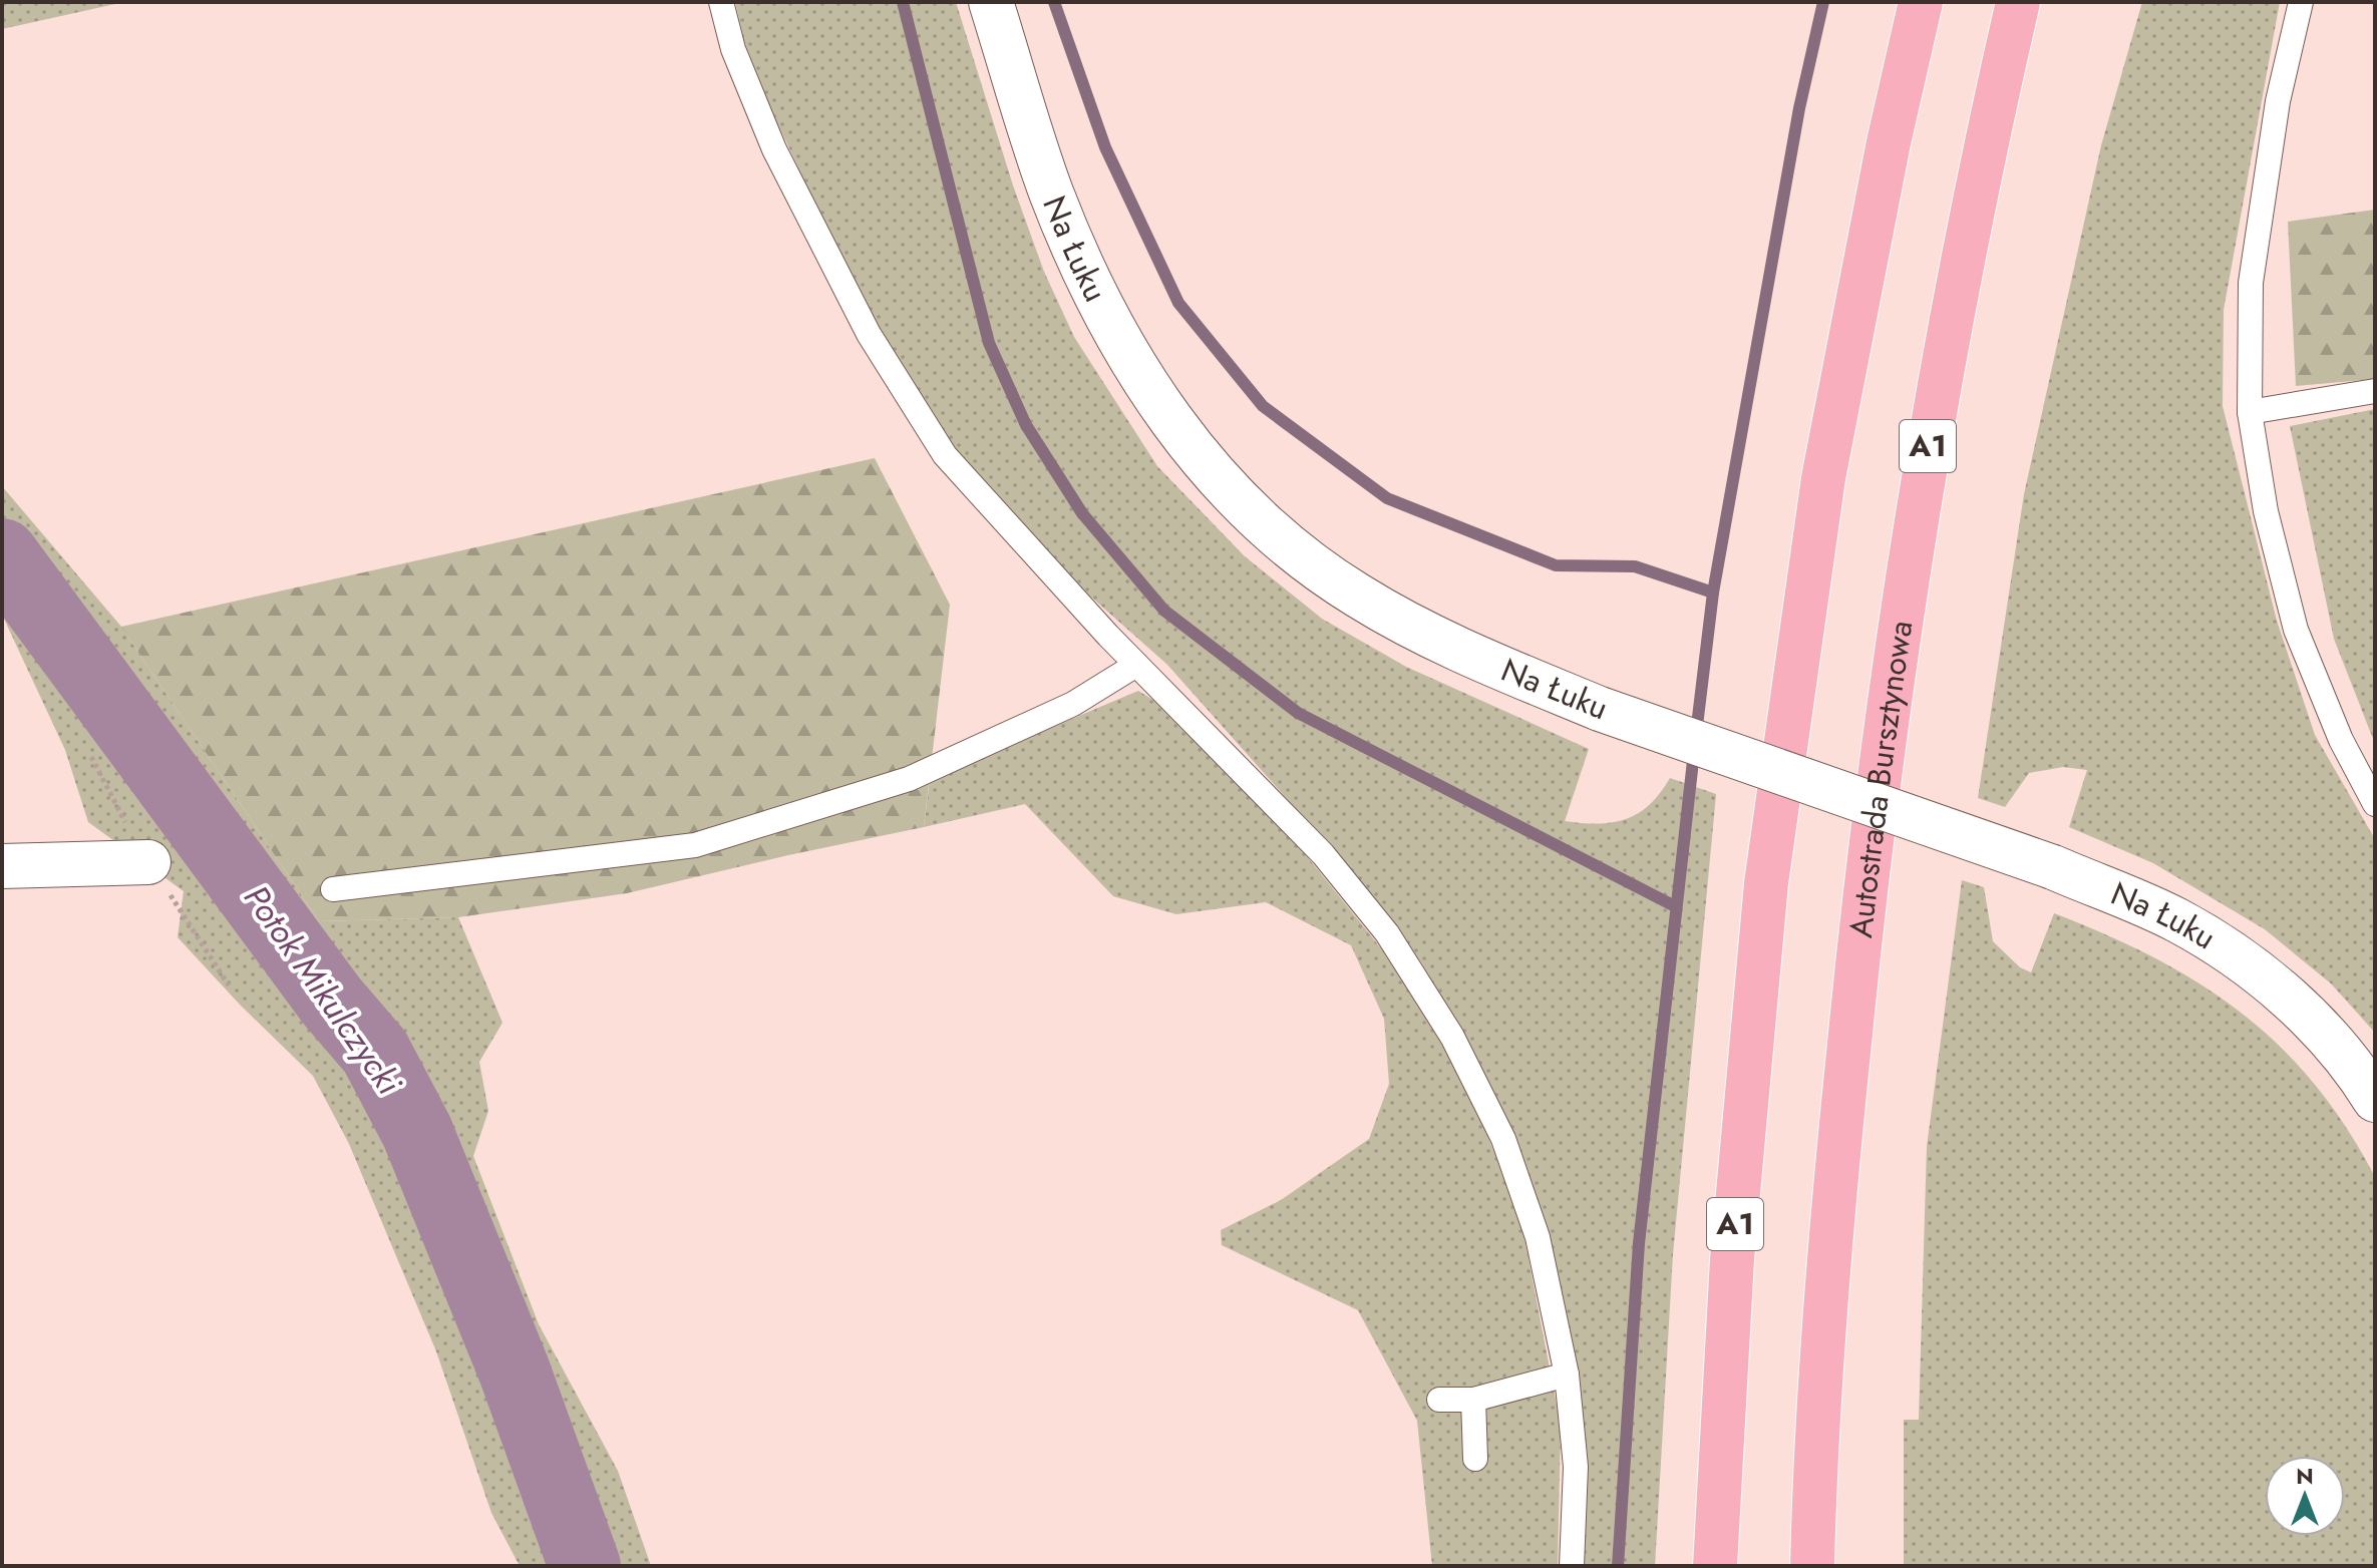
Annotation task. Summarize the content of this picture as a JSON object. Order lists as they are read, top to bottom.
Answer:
{
  "streets": {
    "highway": ["A1", "Autostrada Bursztynowa"],
    "street": ["Na Łuku"]
  },
  "water": ["Potok Mikulczycki"],
  "north": "top"
}
